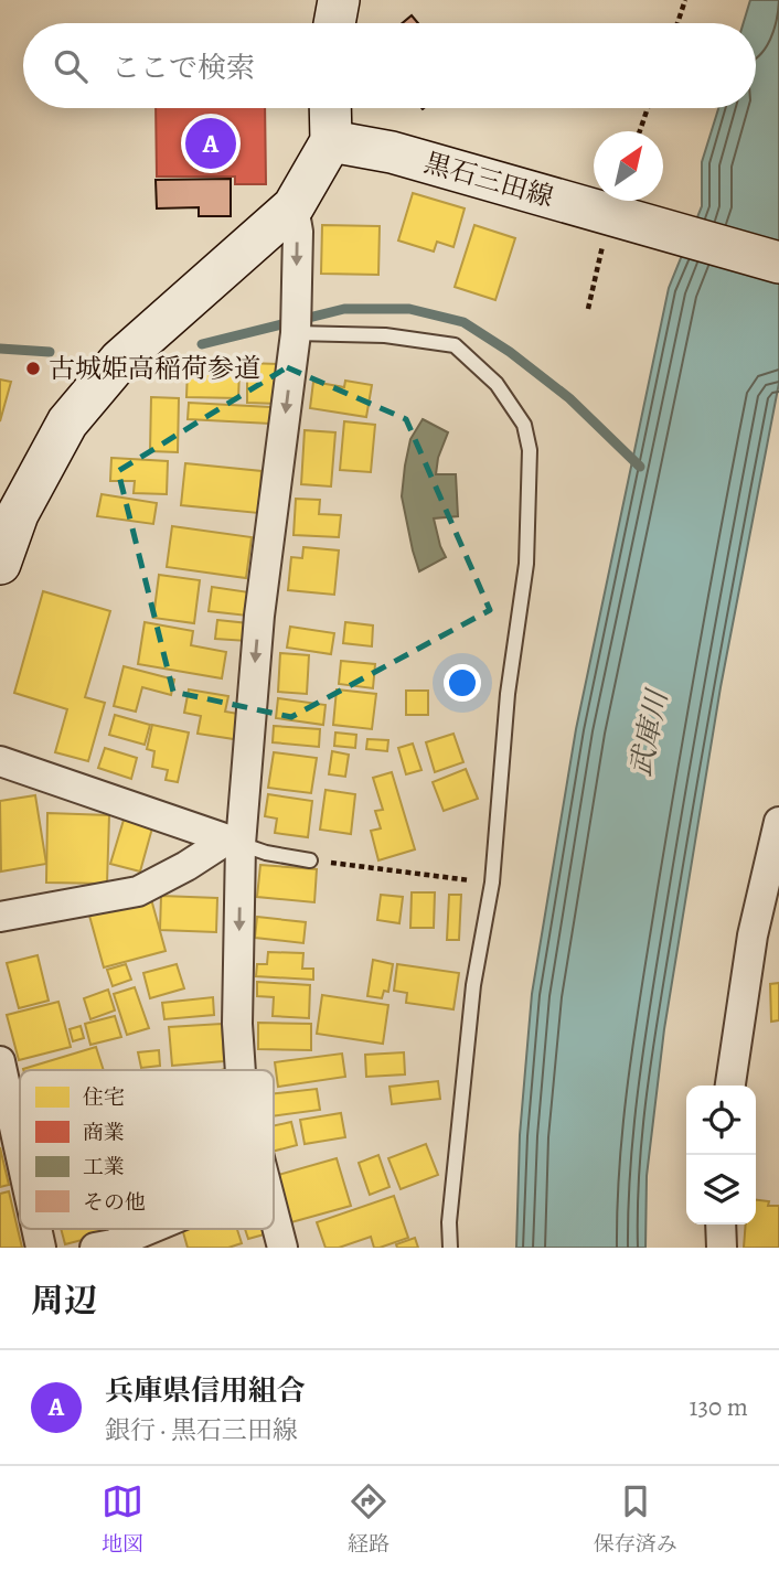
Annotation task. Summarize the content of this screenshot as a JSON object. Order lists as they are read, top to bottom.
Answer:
{
  "streets": {
    "street": ["黒石三田線"]
  },
  "water": ["武庫川"],
  "places": ["古城姫高稲荷参道"],
  "legend": [
    "住宅",
    "商業",
    "工業",
    "その他"
  ],
  "north": "top right",
  "page": {
    "search": "ここで検索",
    "pins": "A",
    "heading": "周辺",
    "list": [
      {
        "mark": "A",
        "name": "兵庫県信用組合",
        "note": "銀行 · 黒石三田線",
        "value": "130 m"
      }
    ],
    "nav": ["地図", "経路", "保存済み"]
  }
}
